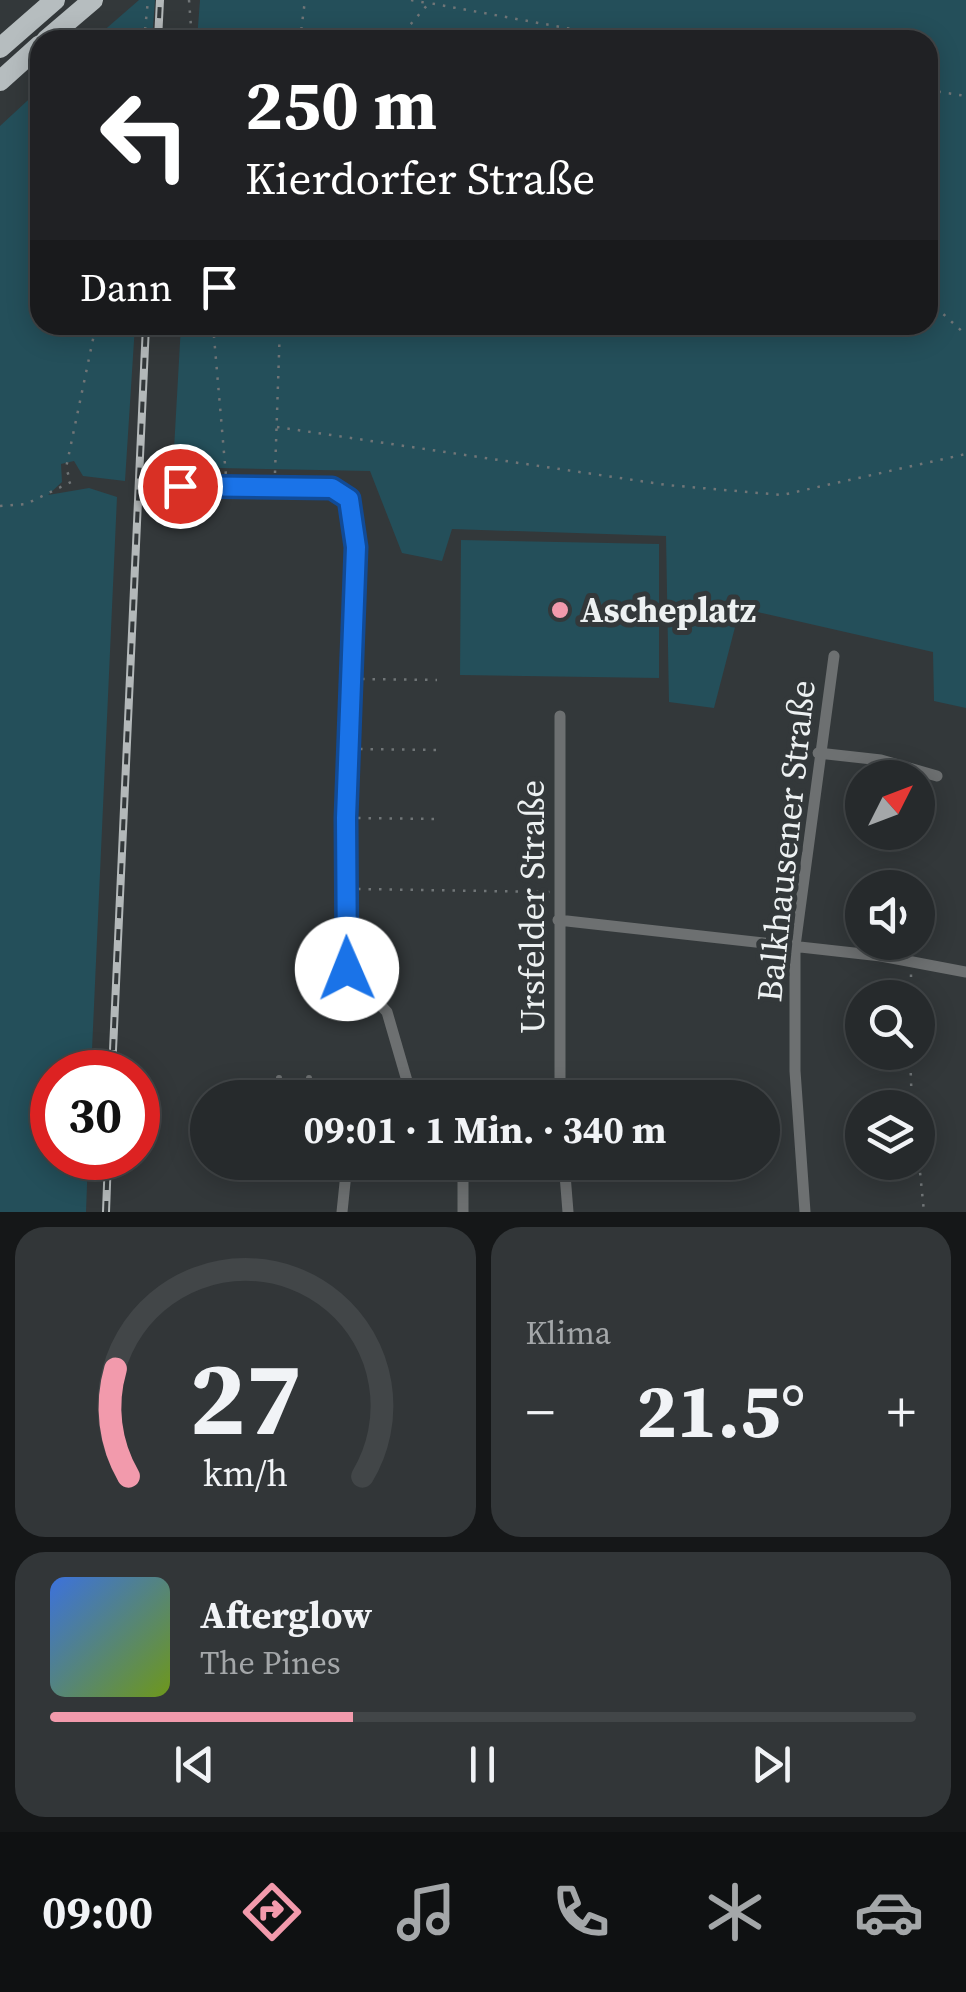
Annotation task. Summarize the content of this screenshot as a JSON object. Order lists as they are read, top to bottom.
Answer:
{
  "streets": {
    "street": ["Balkhausener Straße", "Ursfelder Straße"]
  },
  "places": ["Ascheplatz"],
  "north": "top right",
  "page": {
    "turn": ["250 m", "Kierdorfer Straße"],
    "then": "Dann",
    "limit": "30",
    "trip": "09:01 · 1 Min. · 340 m",
    "tile": "Klima",
    "heat": ["−", "21.5°", "+"],
    "song": ["Afterglow", "The Pines"],
    "tabs": "09:00",
    "gauge": ["27", "km/h"]
  }
}
